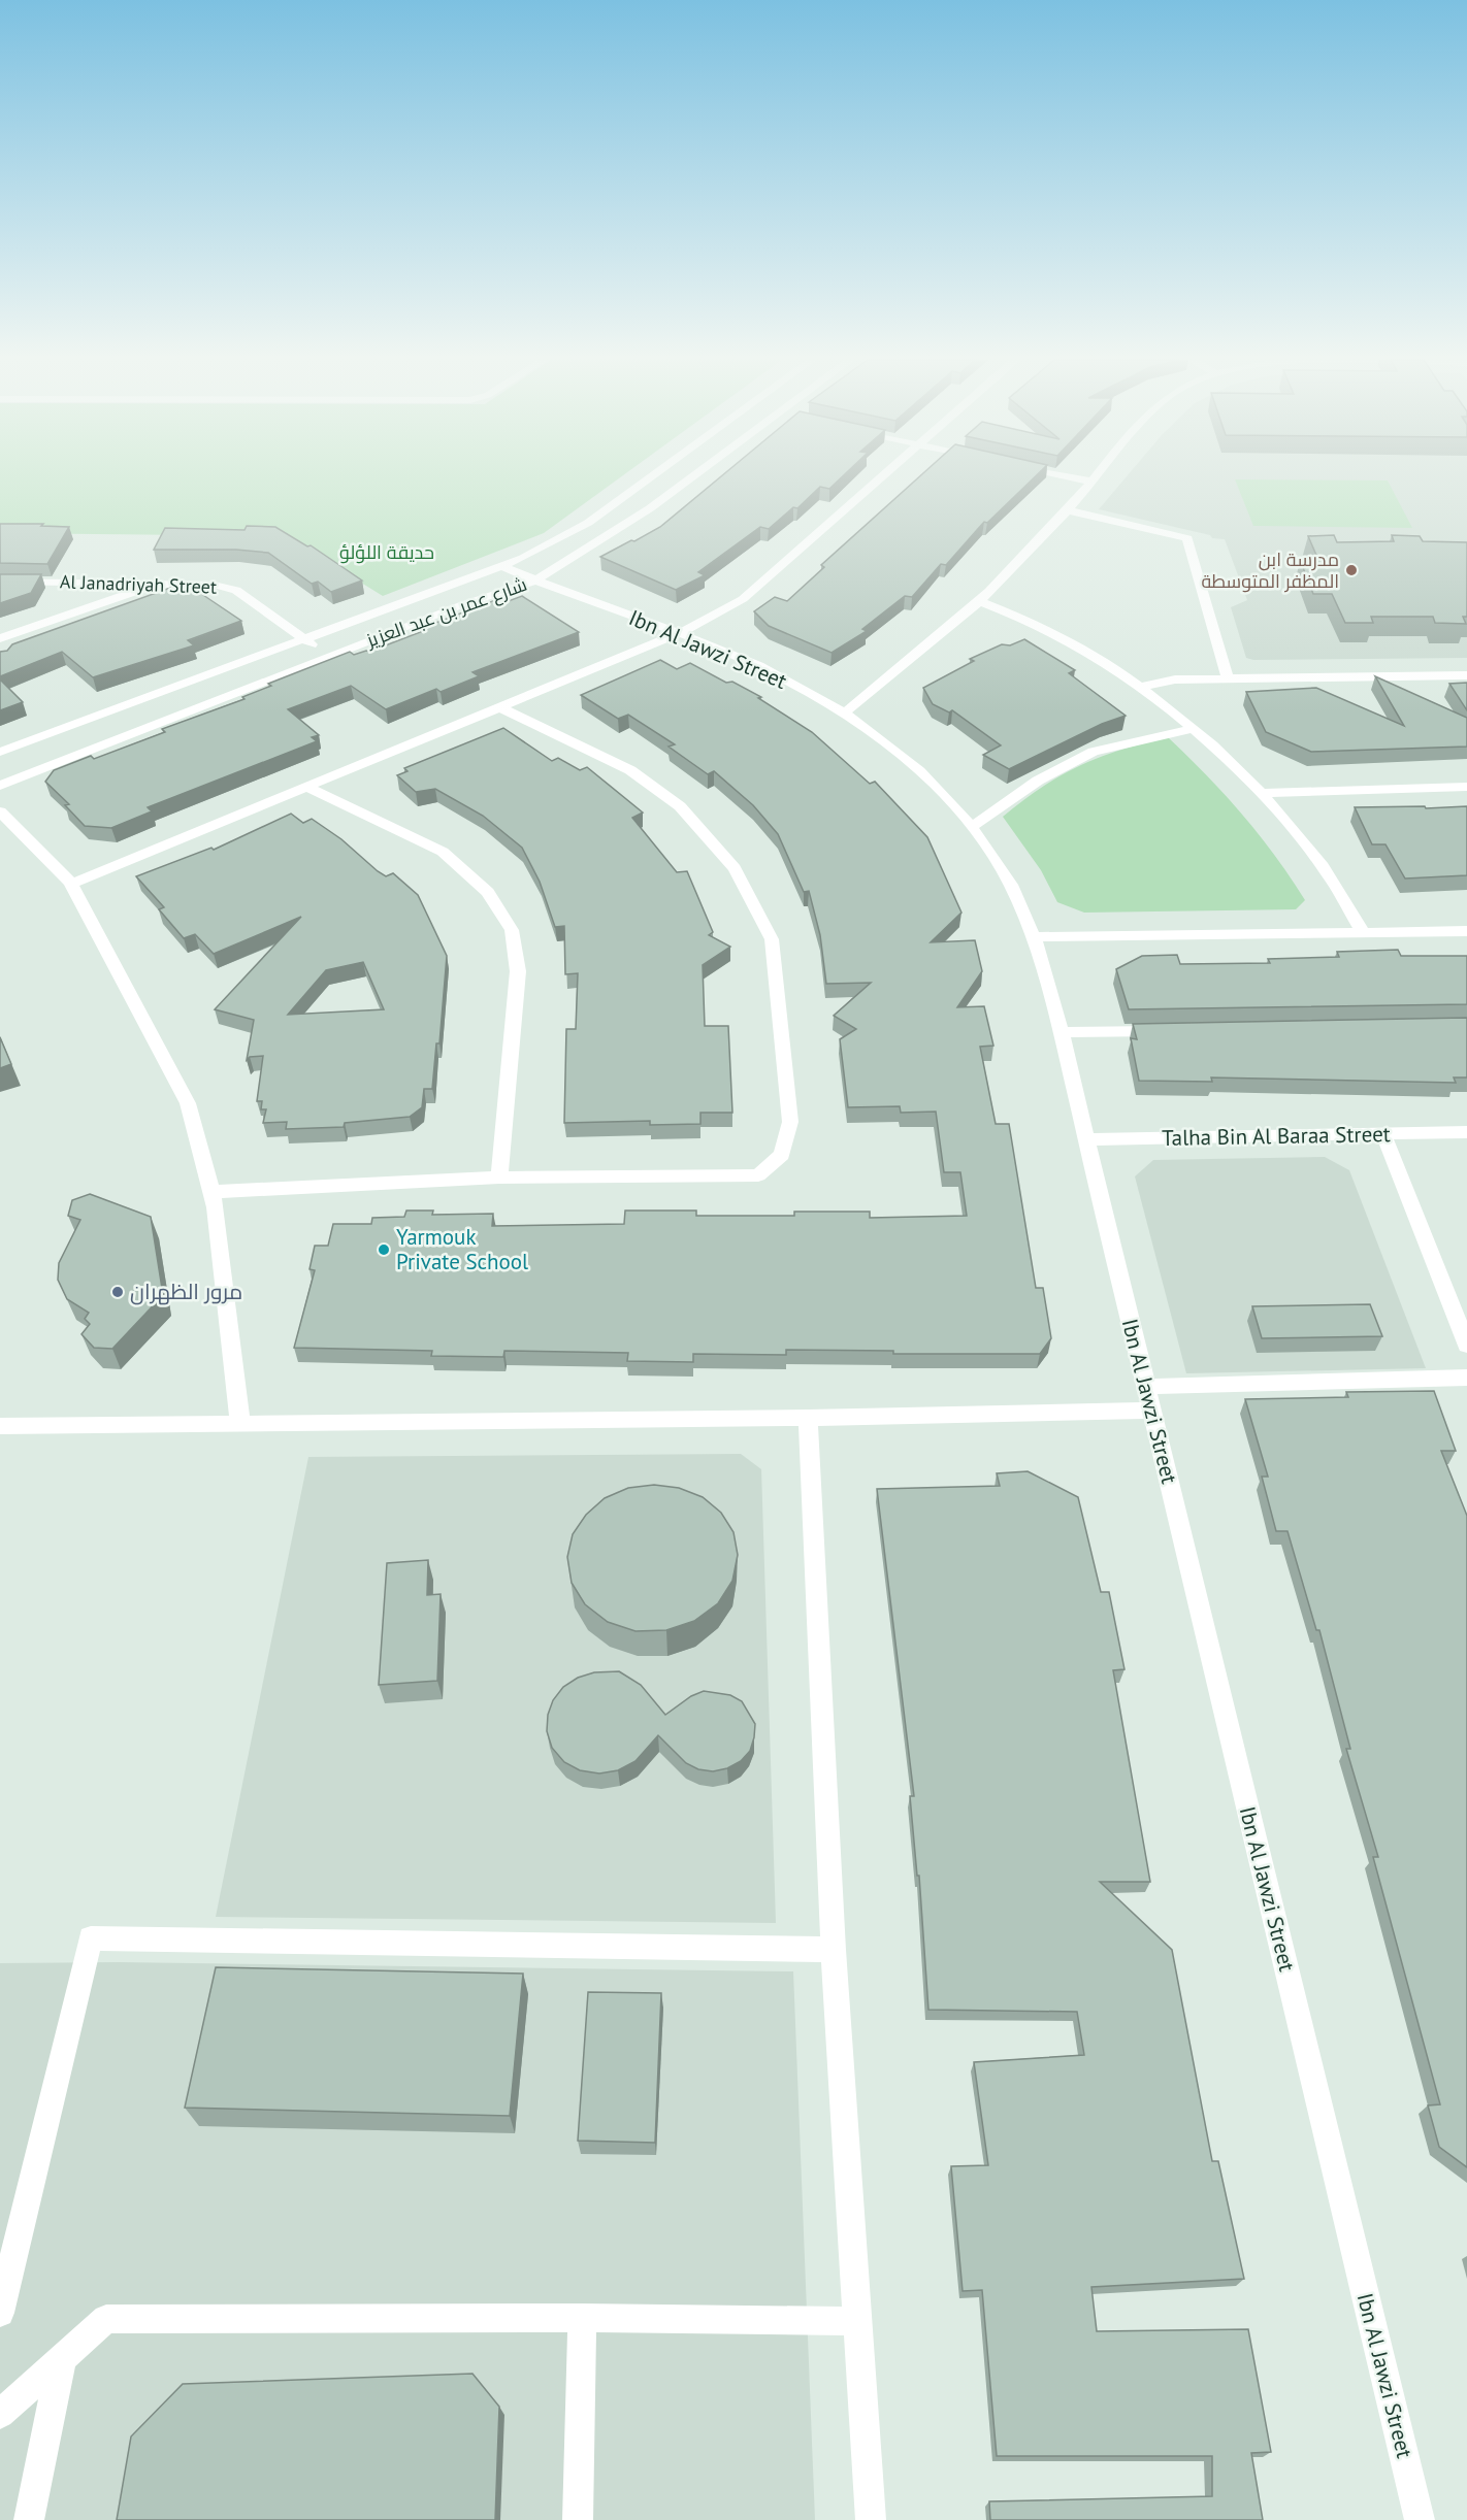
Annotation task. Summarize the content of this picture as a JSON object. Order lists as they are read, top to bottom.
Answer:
{
  "streets": {
    "street": [
      "Al Janadriyah Street",
      "شارع عمر بن عبد العزيز",
      "Ibn Al Jawzi Street",
      "Talha Bin Al Baraa Street"
    ]
  },
  "crossings": [
    ["Al Janadriyah Street", "شارع عمر بن عبد العزيز"],
    ["شارع عمر بن عبد العزيز", "Ibn Al Jawzi Street"],
    ["Ibn Al Jawzi Street", "Talha Bin Al Baraa Street"]
  ],
  "parks": ["حديقة اللؤلؤ"],
  "places": ["مدرسة ابن المظفر المتوسطة", "Yarmouk Private School", "مرور الظهران"]
}
